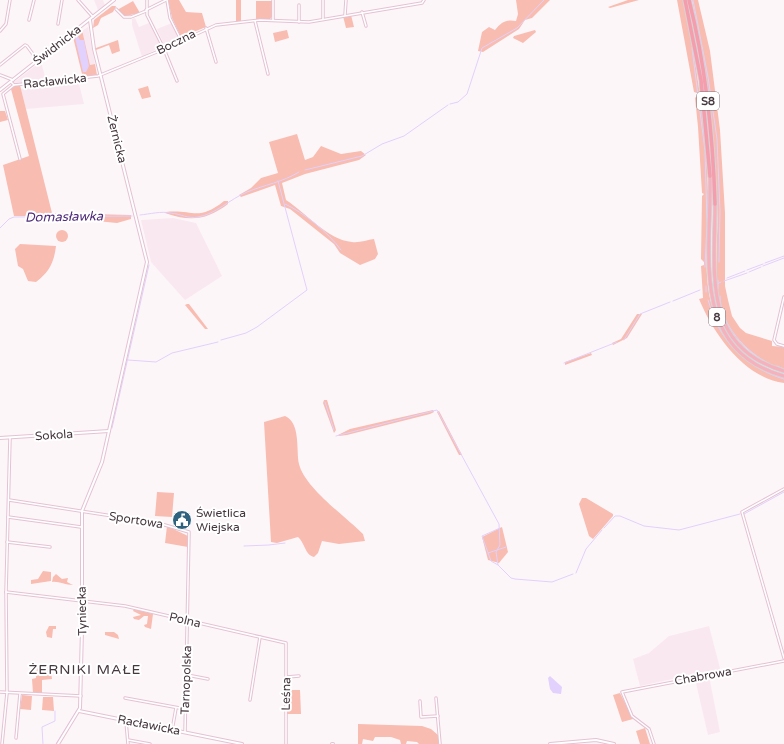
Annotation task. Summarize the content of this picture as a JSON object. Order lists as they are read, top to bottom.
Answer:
{
  "streets": {
    "highway": ["S8", "8"],
    "street": [
      "Boczna",
      "Świdnicka",
      "Racławicka",
      "Żernicka",
      "Sokola",
      "Sportowa",
      "Tyniecka",
      "Polna",
      "Chabrowa",
      "Tarnopolska",
      "Leśna"
    ]
  },
  "crossings": [
    ["Boczna", "Racławicka"],
    ["Boczna", "Żernicka"],
    ["Świdnicka", "Racławicka"],
    ["Świdnicka", "Żernicka"],
    ["Racławicka", "Żernicka"],
    ["Racławicka", "Tyniecka"],
    ["Racławicka", "Tarnopolska"],
    ["S8", "8"],
    ["Żernicka", "Tyniecka"],
    ["Sokola", "Tyniecka"],
    ["Sportowa", "Tyniecka"],
    ["Sportowa", "Tarnopolska"],
    ["Tyniecka", "Polna"],
    ["Polna", "Tarnopolska"],
    ["Polna", "Leśna"]
  ],
  "districts": ["ŻERNIKI MAŁE"],
  "water": ["Domasławka"],
  "places": {
    "public building": ["Świetlica Wiejska"]
  }
}
